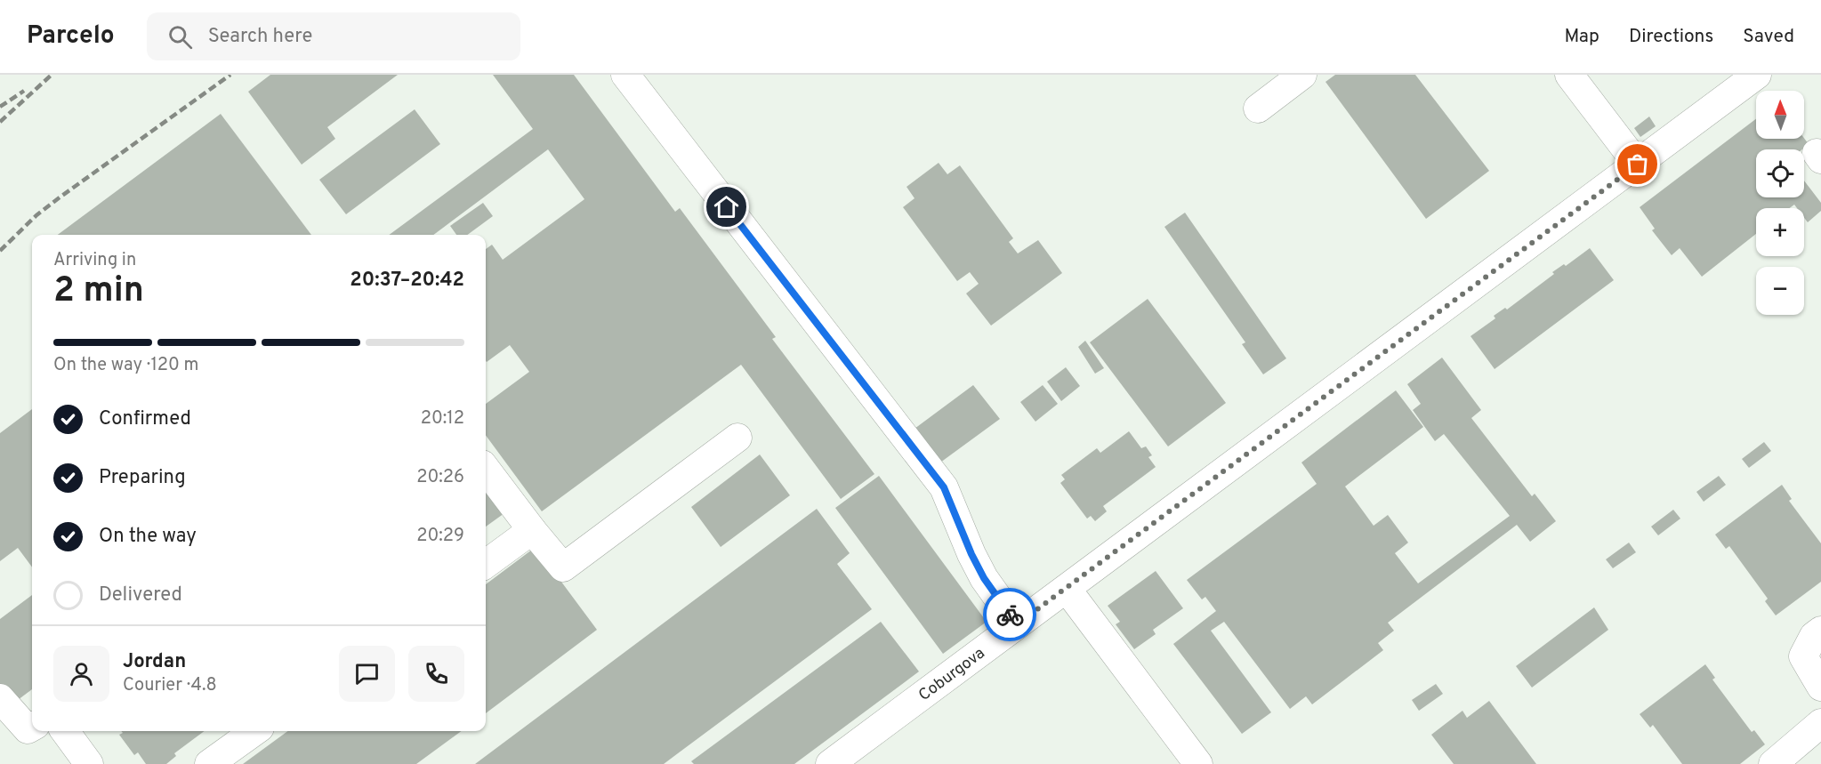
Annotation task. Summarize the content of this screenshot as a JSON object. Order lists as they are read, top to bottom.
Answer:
{
  "streets": {
    "street": ["Coburgova"]
  },
  "north": "top",
  "page": {
    "header": "Parcelo",
    "search": "Search here",
    "nav": ["Map", "Directions", "Saved"],
    "map_buttons": ["+", "−"],
    "heading": ["2 min", "Arriving in", "20:37–20:42"],
    "panel": ["Jordan", "Courier · 4.8"],
    "bar": "On the way · 120 m",
    "list": [
      ["Confirmed", "20:12"],
      ["Preparing", "20:26"],
      ["On the way", "20:29"],
      "Delivered"
    ]
  }
}
